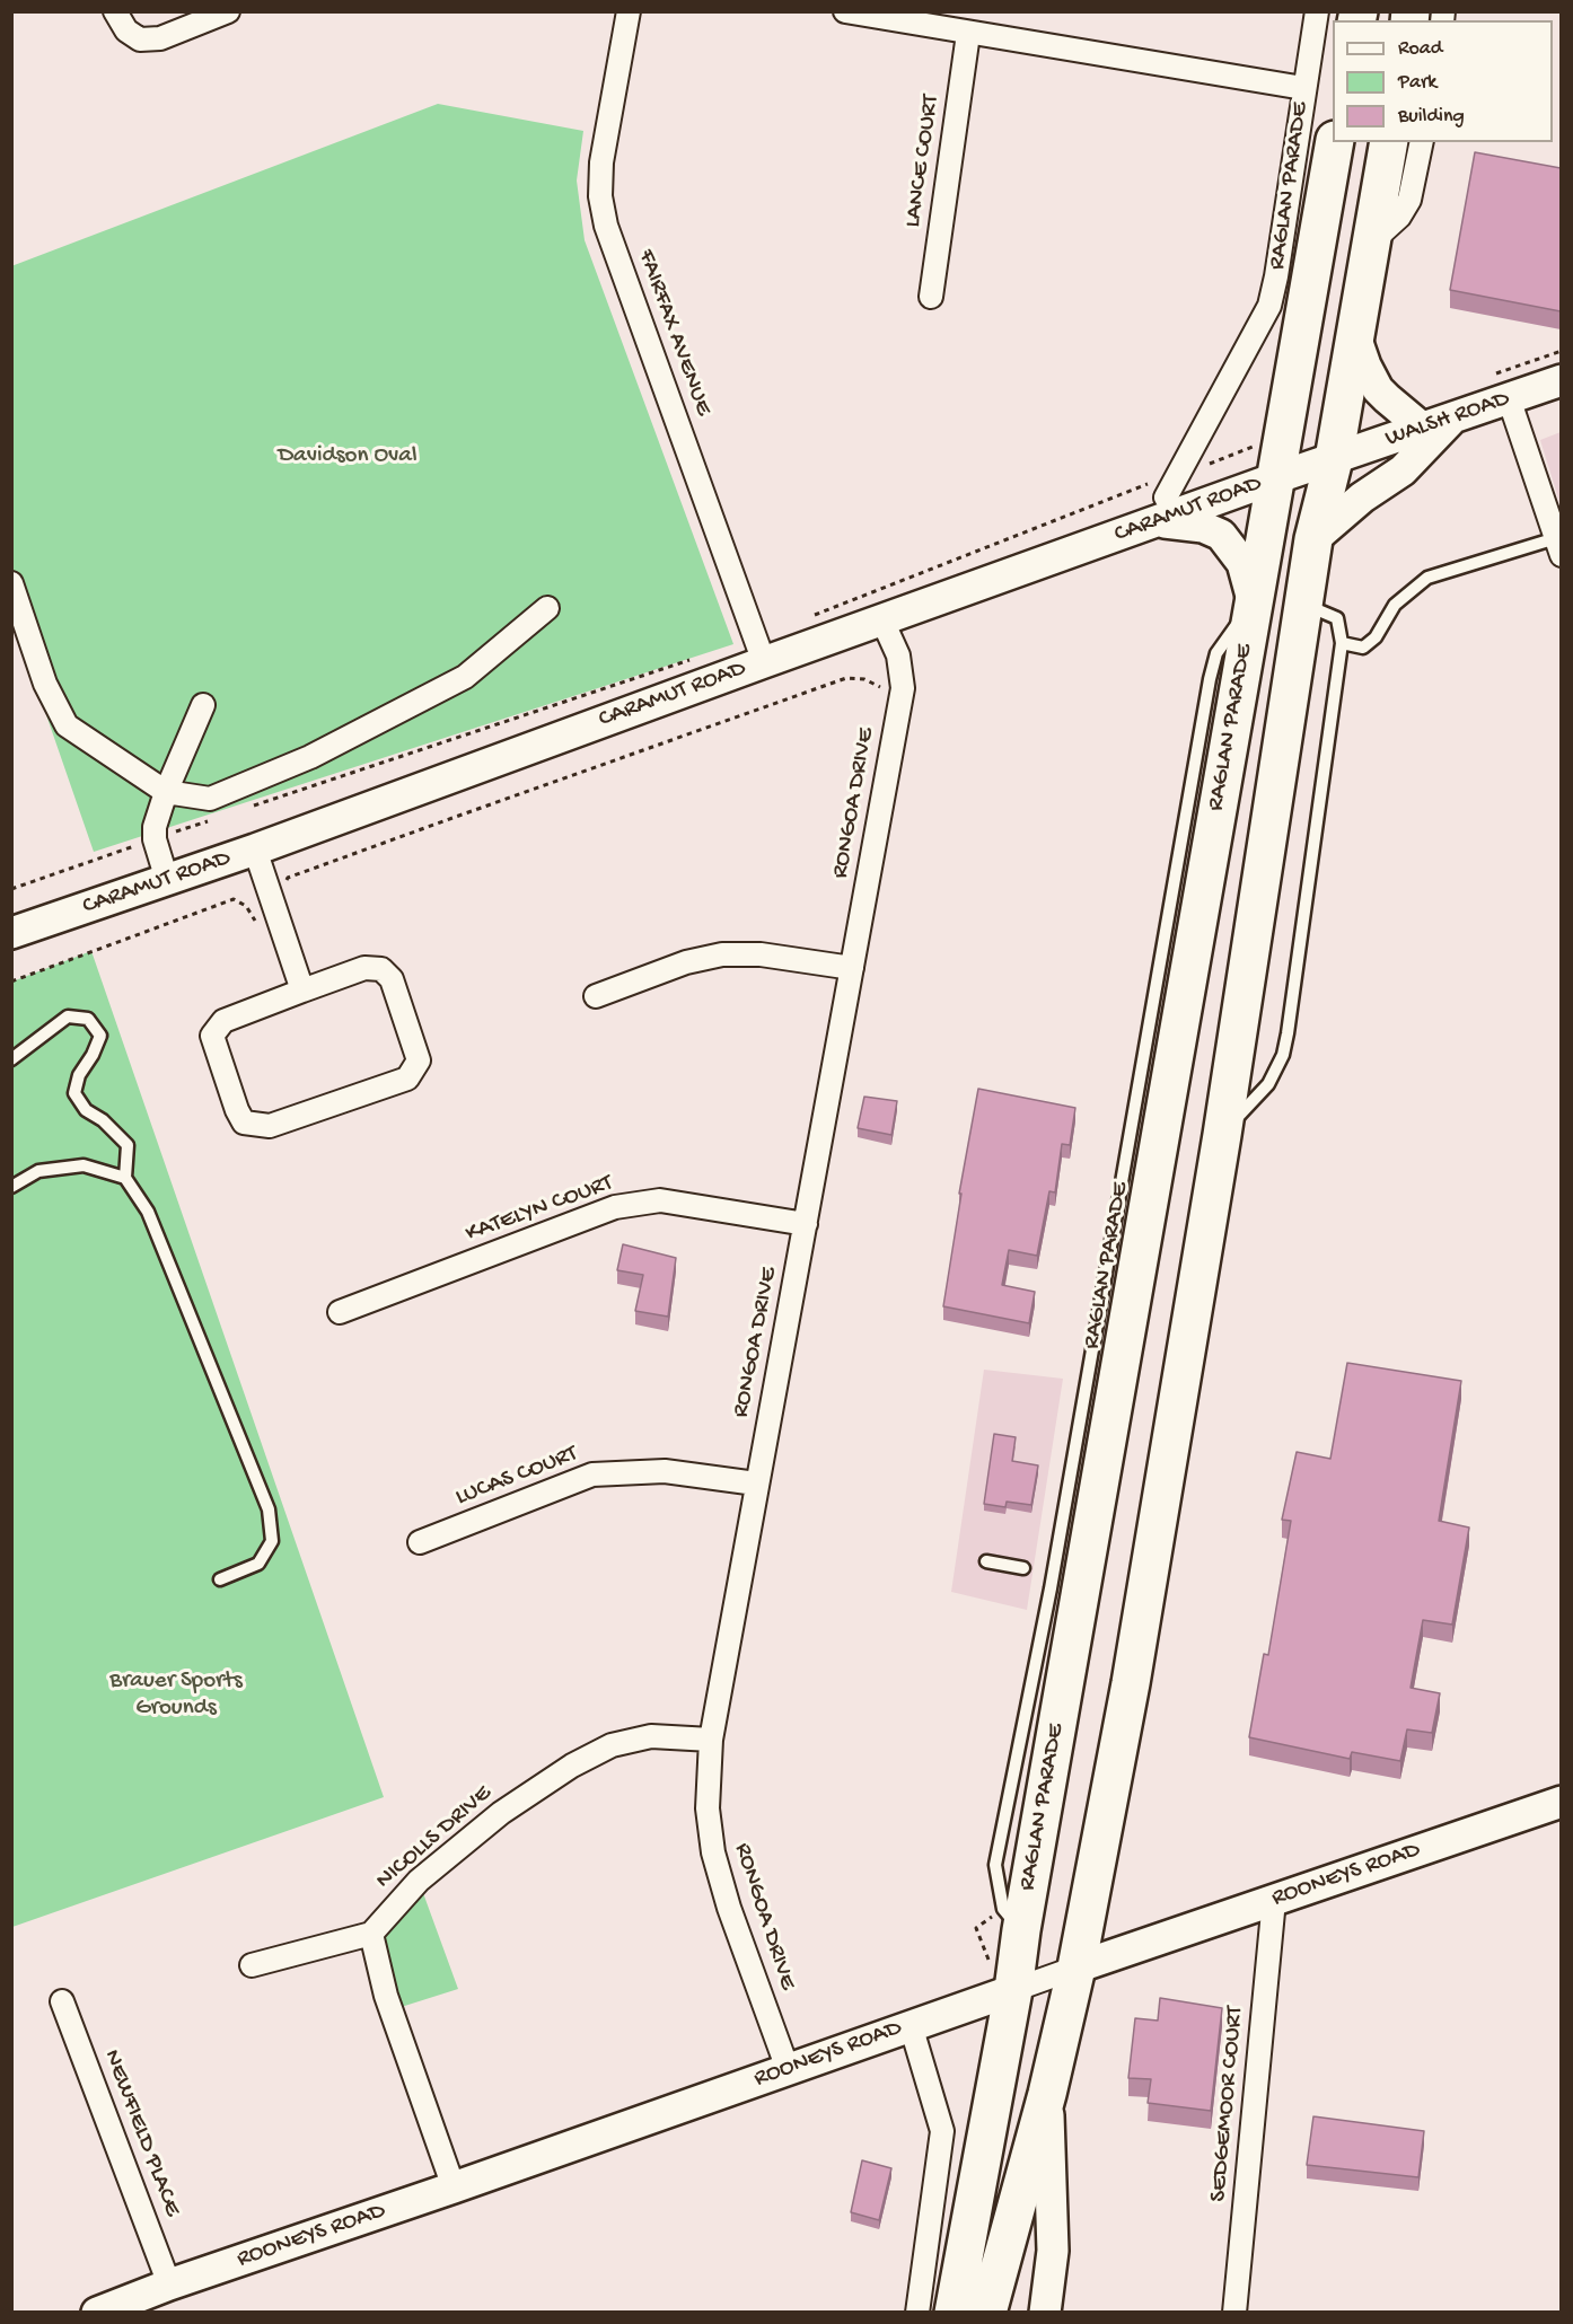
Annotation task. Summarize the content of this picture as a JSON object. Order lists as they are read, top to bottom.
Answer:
{
  "streets": {
    "highway": ["RAGLAN PARADE"],
    "street": [
      "LANCE COURT",
      "FAIRFAX AVENUE",
      "WALSH ROAD",
      "CARAMUT ROAD",
      "RONGOA DRIVE",
      "KATELYN COURT",
      "LUCAS COURT",
      "NICOLLS DRIVE",
      "ROONEYS ROAD",
      "SEDGEMOOR COURT",
      "NEWFIELD PLACE"
    ]
  },
  "crossings": [
    ["RAGLAN PARADE", "CARAMUT ROAD"],
    ["RAGLAN PARADE", "ROONEYS ROAD"],
    ["FAIRFAX AVENUE", "CARAMUT ROAD"],
    ["WALSH ROAD", "CARAMUT ROAD"],
    ["CARAMUT ROAD", "RONGOA DRIVE"],
    ["RONGOA DRIVE", "KATELYN COURT"],
    ["RONGOA DRIVE", "LUCAS COURT"],
    ["RONGOA DRIVE", "NICOLLS DRIVE"],
    ["RONGOA DRIVE", "ROONEYS ROAD"],
    ["ROONEYS ROAD", "SEDGEMOOR COURT"],
    ["ROONEYS ROAD", "NEWFIELD PLACE"]
  ],
  "parks": ["Davidson Oval", "Brauer Sports Grounds"],
  "legend": ["Road", "Park", "Building"]
}
